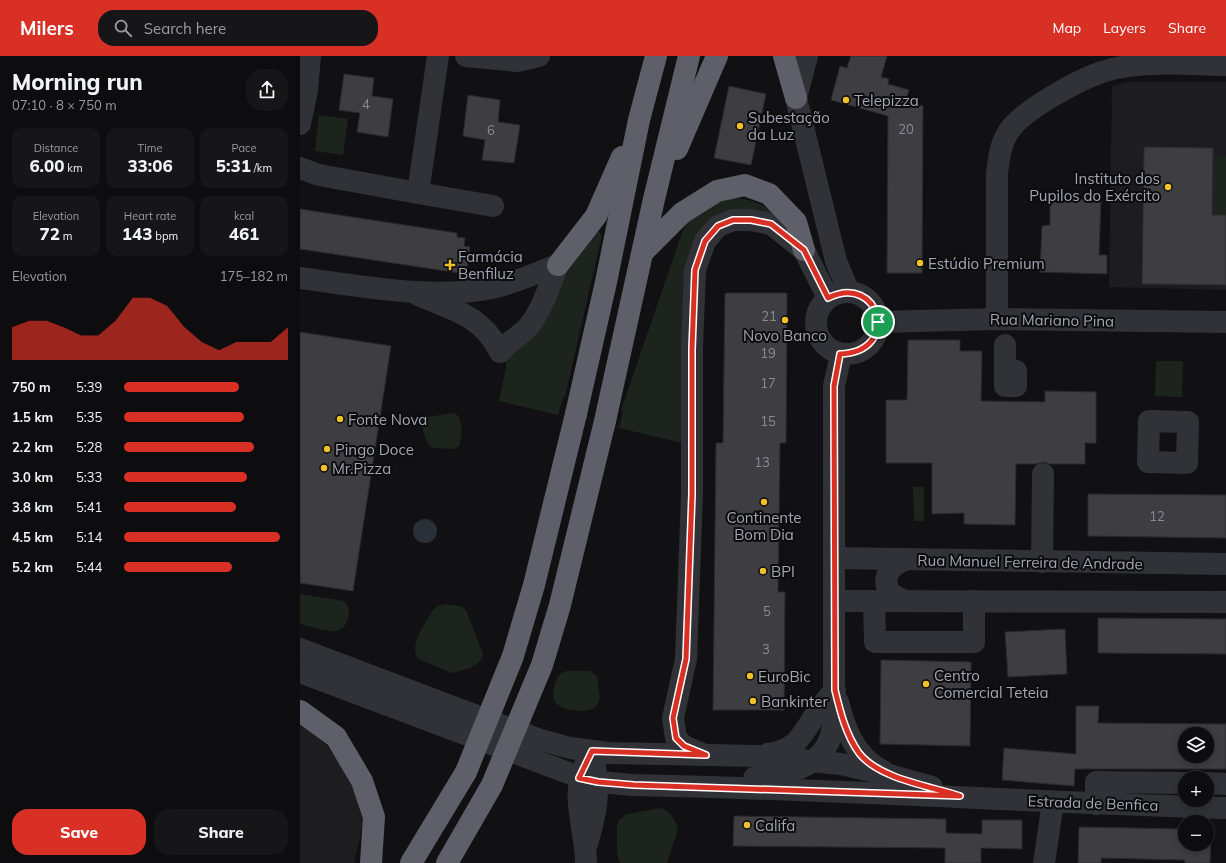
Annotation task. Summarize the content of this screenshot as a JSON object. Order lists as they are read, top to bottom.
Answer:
{
  "streets": {
    "street": ["Rua Mariano Pina", "Rua Manuel Ferreira de Andrade", "Estrada de Benfica"]
  },
  "places": {
    "other": [
      "Telepizza",
      "Subestação da Luz",
      "Instituto dos Pupilos do Exército",
      "Estúdio Premium",
      "Novo Banco",
      "Fonte Nova",
      "Pingo Doce",
      "Mr.Pizza",
      "Continente Bom Dia",
      "BPI",
      "EuroBic",
      "Centro Comercial Teteia",
      "Bankinter",
      "Califa"
    ],
    "health": ["Farmácia Benfiluz"]
  },
  "house_numbers": [
    "4",
    "20",
    "6",
    "21",
    "19",
    "17",
    "15",
    "13",
    "12",
    "5",
    "3"
  ],
  "page": {
    "header": "Milers",
    "search": "Search here",
    "nav": ["Map", "Layers", "Share"],
    "heading": ["Morning run", "07:10 · 8 × 750 m"],
    "stats": [
      ["Distance", "6.00 km"],
      ["Time", "33:06"],
      ["Pace", "5:31 /km"],
      ["Elevation", "72 m"],
      ["Heart rate", "143 bpm"],
      ["kcal", "461"]
    ],
    "chart": ["Elevation", "175–182 m"],
    "list": [
      {
        "name": "750 m",
        "note": "5:39"
      },
      {
        "name": "1.5 km",
        "note": "5:35"
      },
      {
        "name": "2.2 km",
        "note": "5:28"
      },
      {
        "name": "3.0 km",
        "note": "5:33"
      },
      {
        "name": "3.8 km",
        "note": "5:41"
      },
      {
        "name": "4.5 km",
        "note": "5:14"
      },
      {
        "name": "5.2 km",
        "note": "5:44"
      }
    ],
    "map_buttons": ["+", "−"],
    "buttons": ["Save", "Share"]
  }
}
